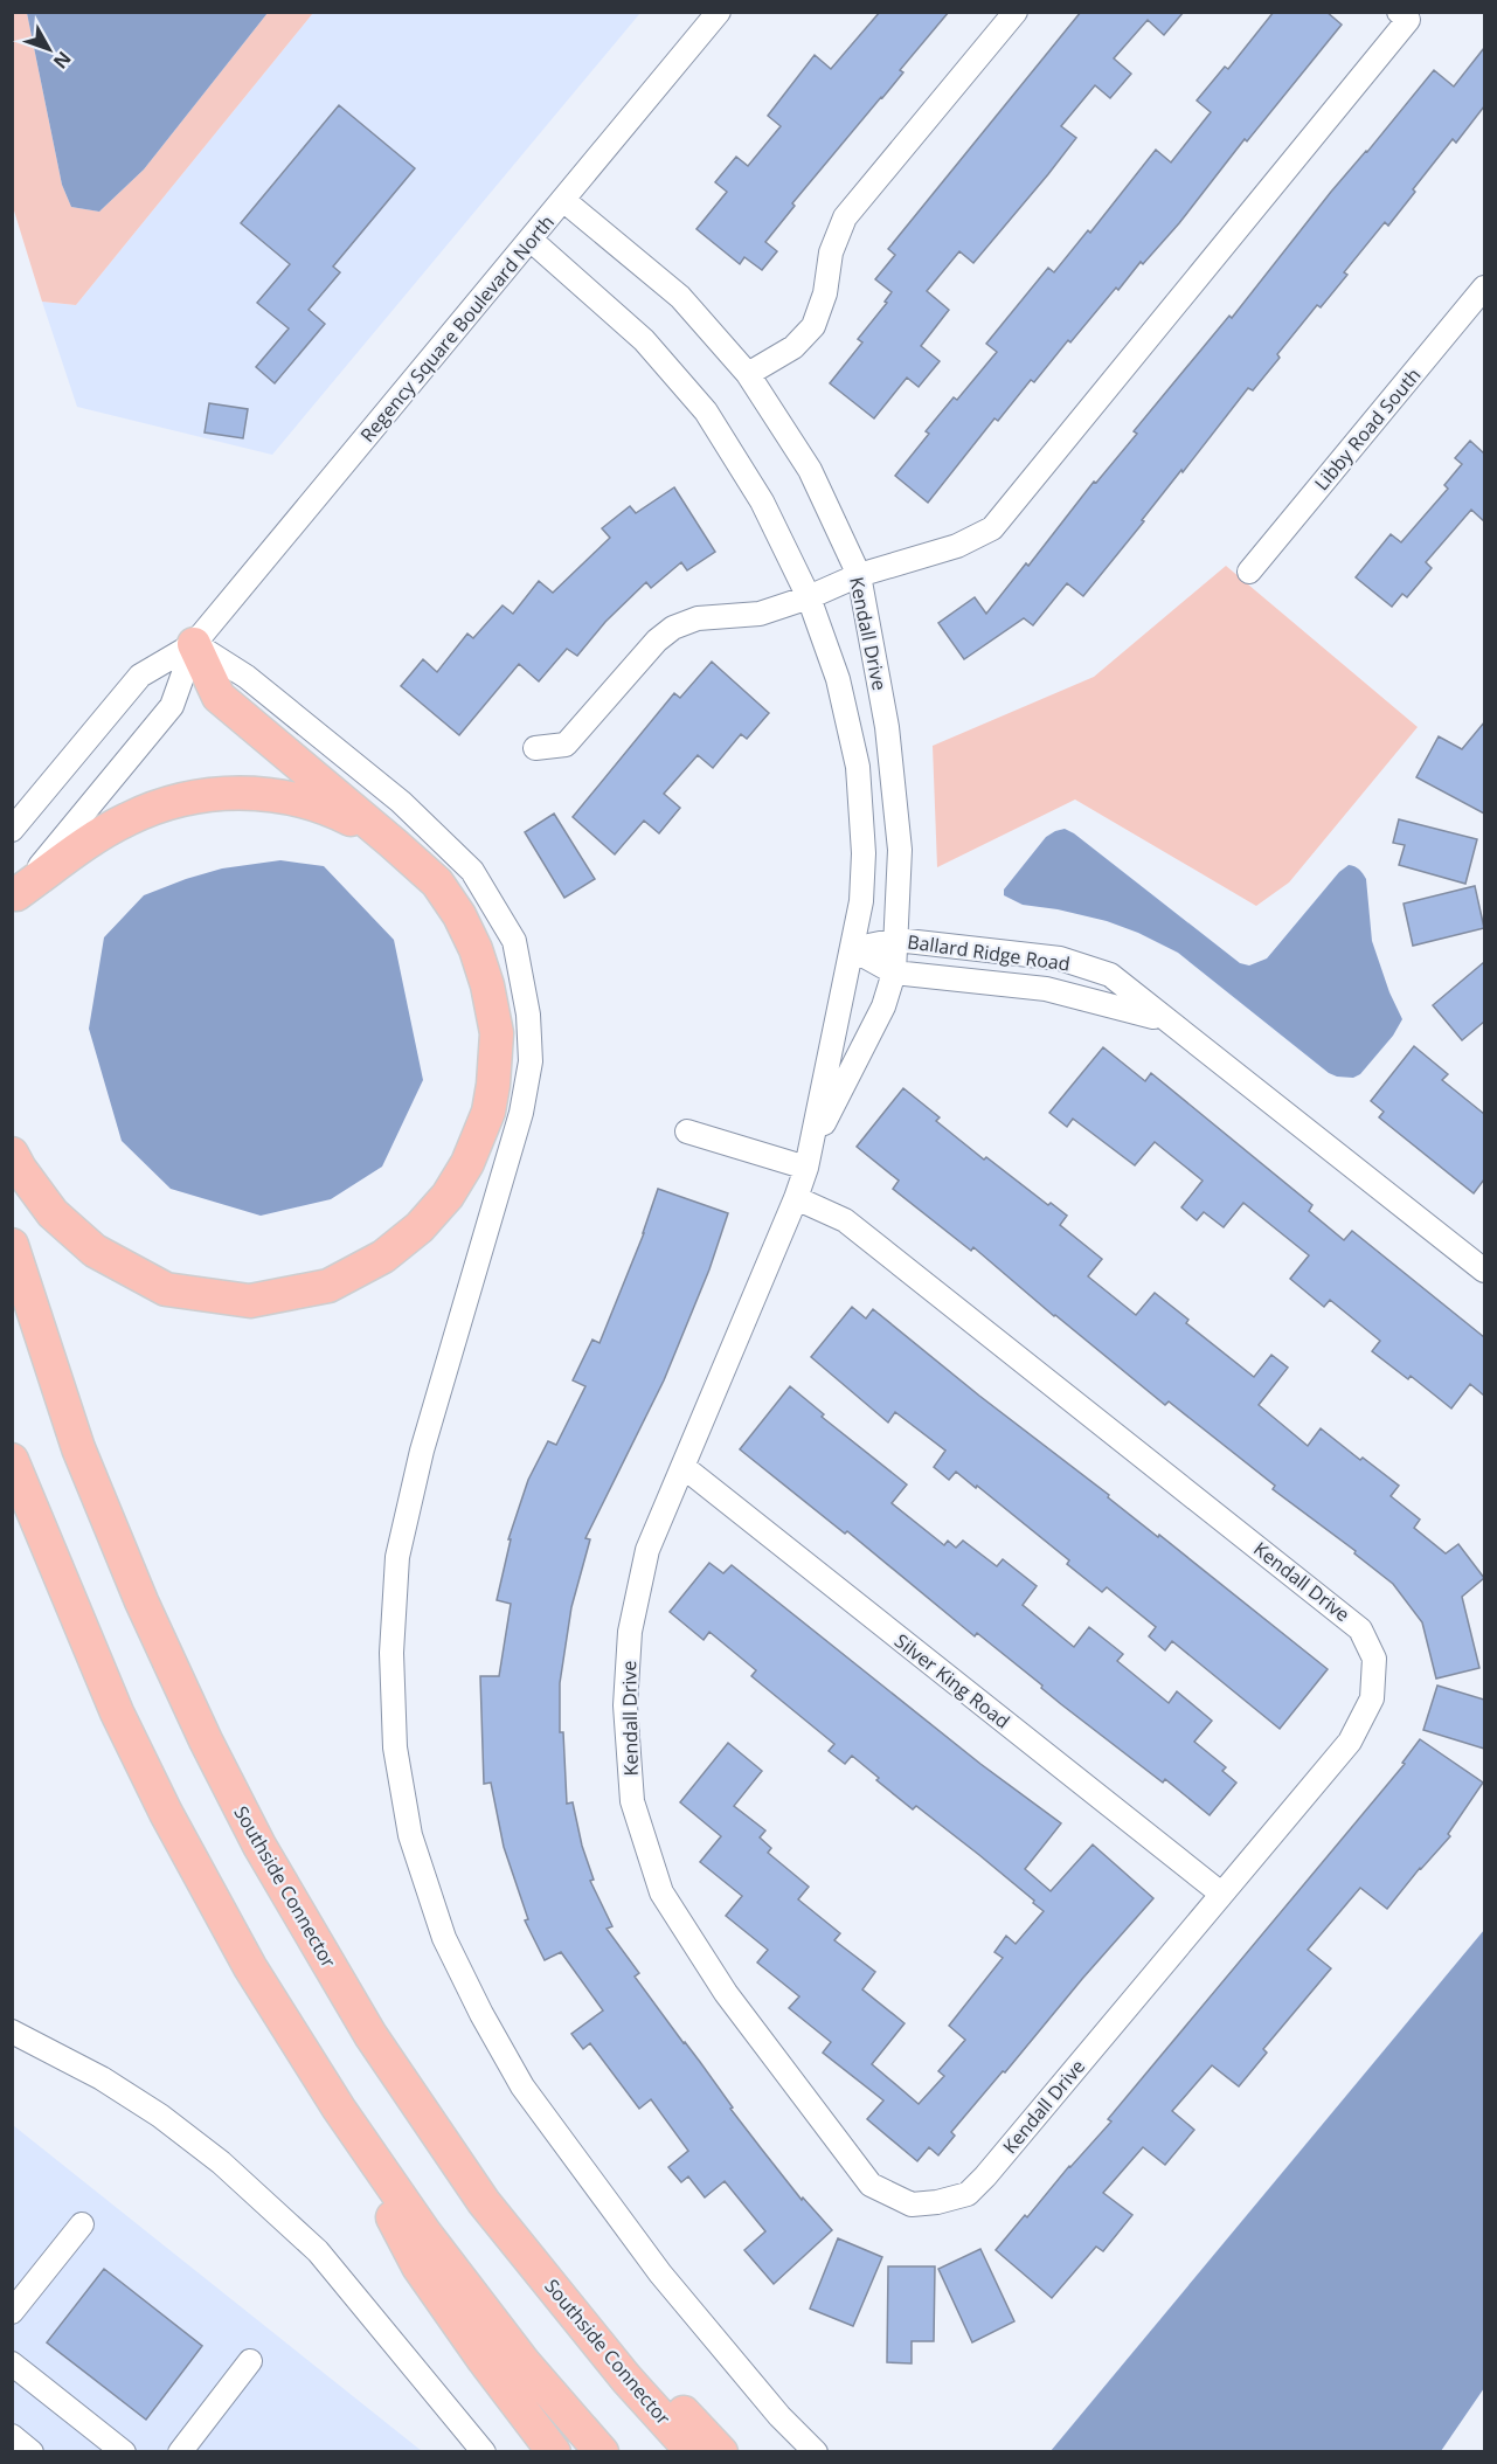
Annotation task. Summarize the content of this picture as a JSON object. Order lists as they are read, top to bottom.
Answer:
{
  "streets": {
    "highway": ["Southside Connector"],
    "street": [
      "Regency Square Boulevard North",
      "Libby Road South",
      "Kendall Drive",
      "Ballard Ridge Road",
      "Silver King Road"
    ]
  },
  "crossings": [
    ["Regency Square Boulevard North", "Kendall Drive"],
    ["Kendall Drive", "Ballard Ridge Road"],
    ["Kendall Drive", "Silver King Road"]
  ],
  "north": "bottom right"
}
